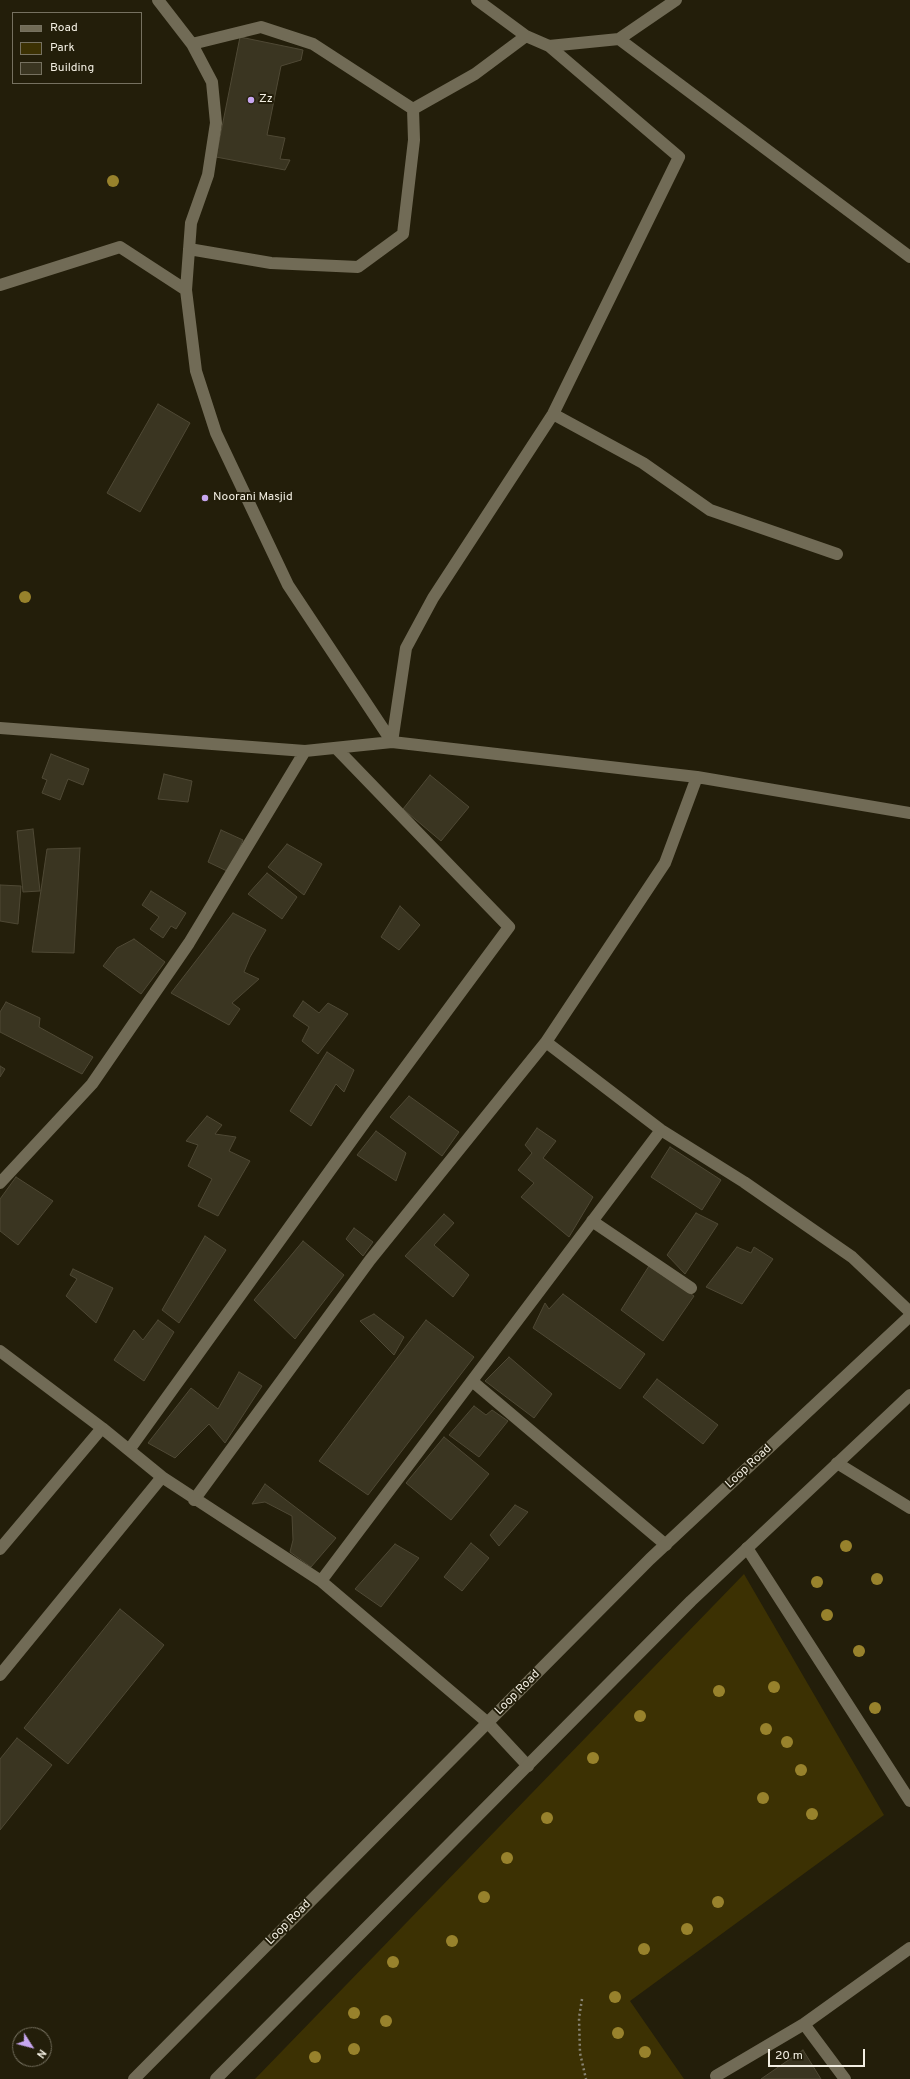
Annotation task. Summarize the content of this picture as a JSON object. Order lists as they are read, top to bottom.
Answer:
{
  "streets": {
    "street": ["Loop Road"]
  },
  "places": ["Zz", "Noorani Masjid"],
  "legend": ["Road", "Park", "Building"],
  "scale_bar": "20 m",
  "north": "bottom right"
}
